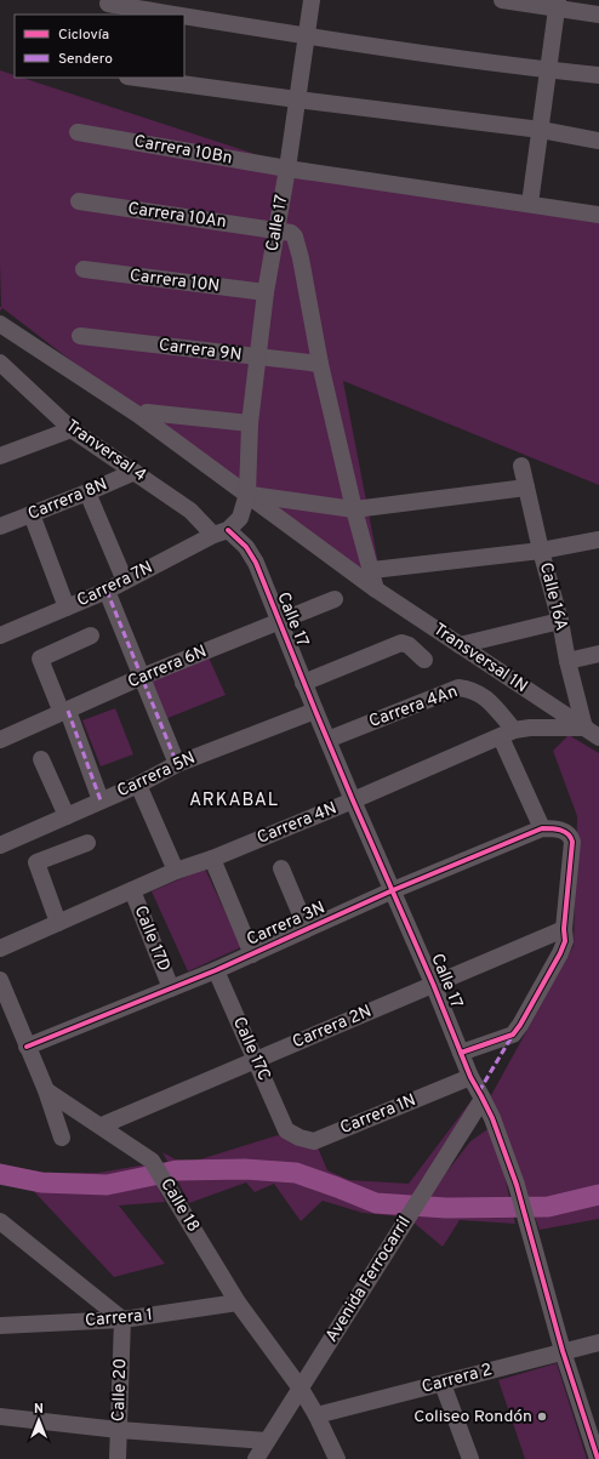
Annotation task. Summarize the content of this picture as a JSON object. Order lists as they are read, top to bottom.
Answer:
{
  "streets": {
    "street": [
      "Carrera 10Bn",
      "Carrera 10An",
      "Calle 17",
      "Carrera 10N",
      "Carrera 9N",
      "Tranversal 4",
      "Carrera 8N",
      "Carrera 7N",
      "Calle 16A",
      "Transversal 1N",
      "Carrera 6N",
      "Carrera 4An",
      "Carrera 5N",
      "Carrera 4N",
      "Carrera 3N",
      "Calle 17D",
      "Carrera 2N",
      "Calle 17C",
      "Carrera 1N",
      "Calle 18",
      "Avenida Ferrocarril",
      "Carrera 1",
      "Carrera 2",
      "Calle 20"
    ]
  },
  "crossings": [
    ["Carrera 10Bn", "Calle 17"],
    ["Carrera 10An", "Calle 17"],
    ["Carrera 10An", "Carrera 9N"],
    ["Calle 17", "Carrera 10N"],
    ["Calle 17", "Carrera 9N"],
    ["Calle 17", "Tranversal 4"],
    ["Calle 17", "Carrera 7N"],
    ["Calle 17", "Transversal 1N"],
    ["Calle 17", "Carrera 6N"],
    ["Calle 17", "Carrera 4An"],
    ["Calle 17", "Carrera 5N"],
    ["Calle 17", "Carrera 4N"],
    ["Calle 17", "Carrera 3N"],
    ["Calle 17", "Carrera 2N"],
    ["Calle 17", "Carrera 1N"],
    ["Calle 17", "Avenida Ferrocarril"],
    ["Calle 17", "Carrera 2"],
    ["Tranversal 4", "Carrera 8N"],
    ["Tranversal 4", "Carrera 7N"],
    ["Calle 16A", "Transversal 1N"],
    ["Calle 16A", "Carrera 4N"],
    ["Transversal 1N", "Carrera 4N"],
    ["Carrera 4An", "Carrera 4N"],
    ["Carrera 4An", "Carrera 3N"],
    ["Carrera 4An", "Carrera 2N"],
    ["Carrera 4N", "Calle 17D"],
    ["Carrera 3N", "Calle 17D"],
    ["Carrera 3N", "Calle 17C"],
    ["Carrera 2N", "Calle 17C"],
    ["Carrera 2N", "Calle 18"],
    ["Calle 17C", "Carrera 1N"],
    ["Calle 18", "Avenida Ferrocarril"],
    ["Calle 18", "Carrera 1"],
    ["Calle 18", "Carrera 2"],
    ["Carrera 1", "Calle 20"]
  ],
  "districts": ["ARKABAL"],
  "places": ["Coliseo Rondón"],
  "legend": ["Ciclovía", "Sendero"],
  "north": "top"
}
